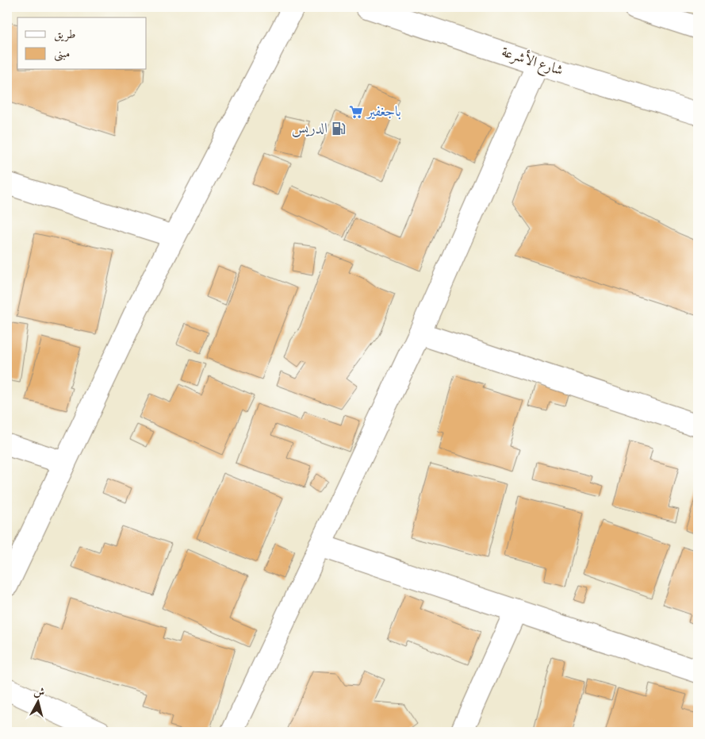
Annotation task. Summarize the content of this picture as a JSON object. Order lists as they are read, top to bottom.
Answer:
{
  "streets": {
    "street": ["شارع الأشرعة"]
  },
  "places": {
    "supermarket": ["باجغفير"],
    "fuel station": ["الدريس"]
  },
  "legend": ["طريق", "مبنى"],
  "north": "top"
}
